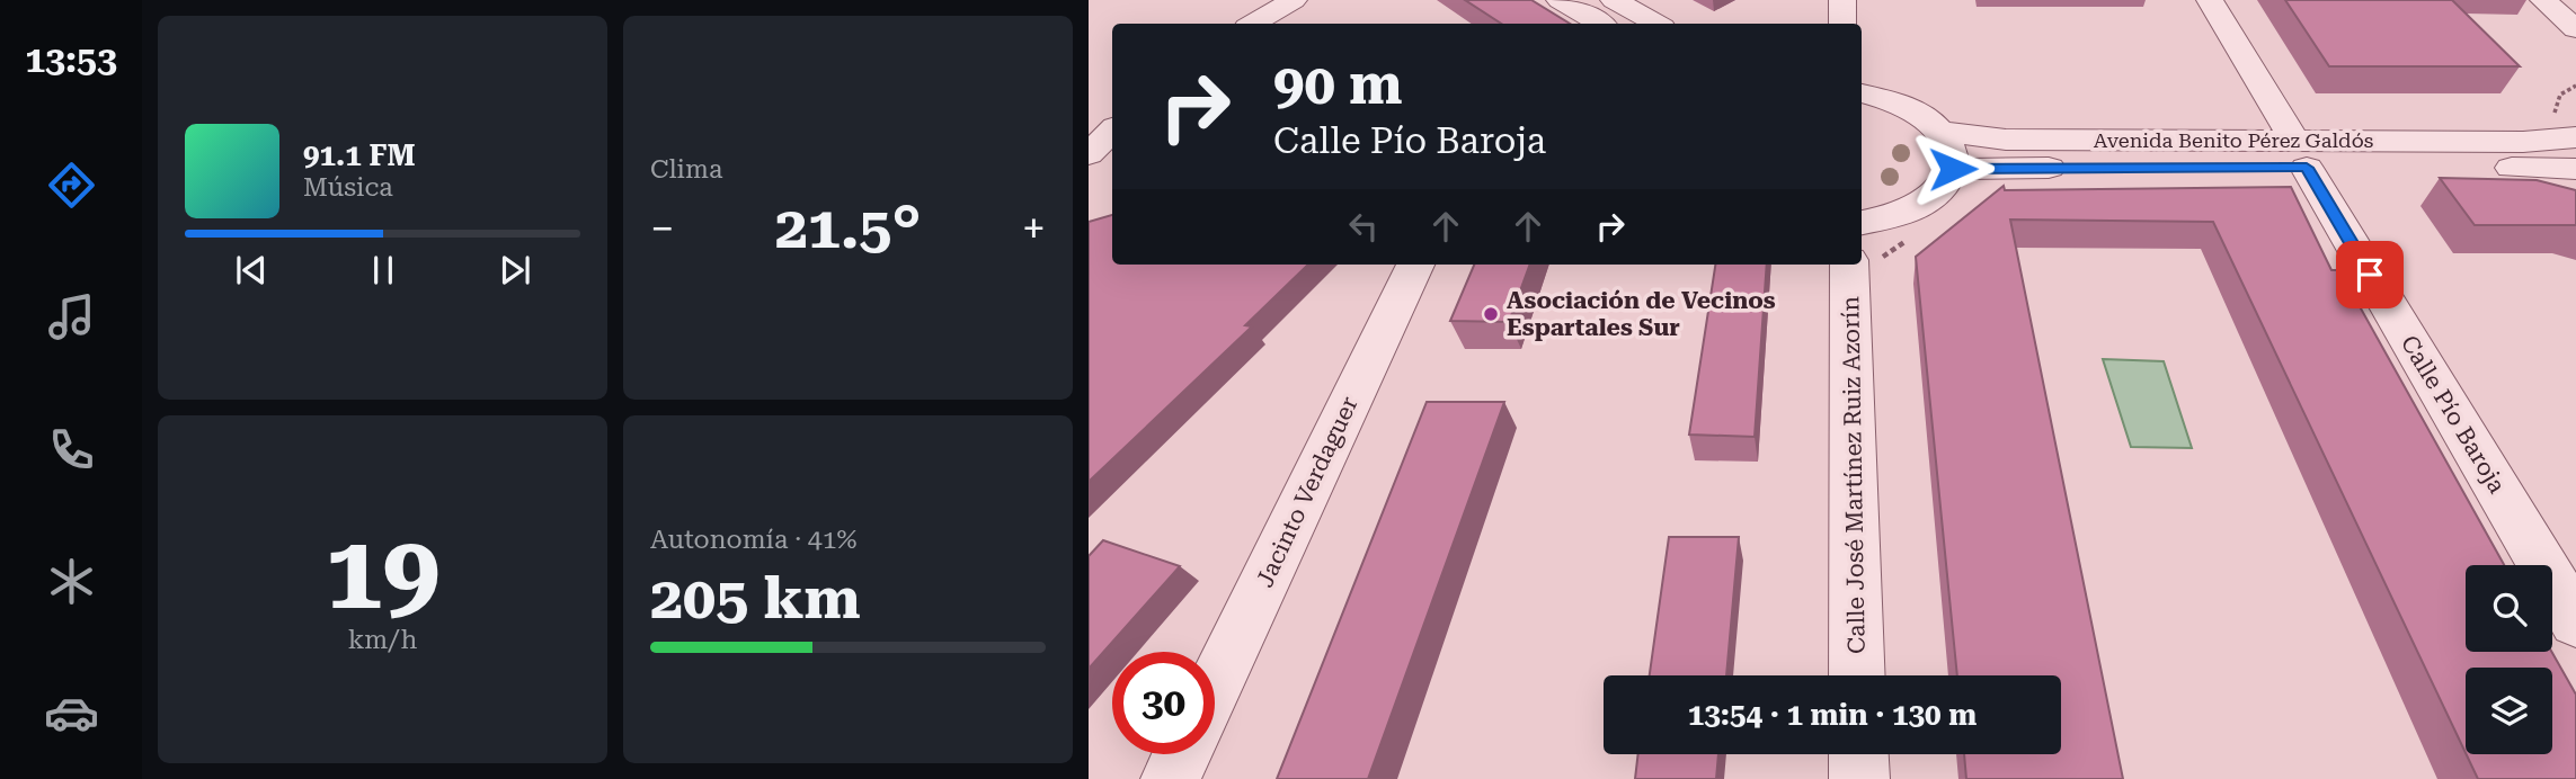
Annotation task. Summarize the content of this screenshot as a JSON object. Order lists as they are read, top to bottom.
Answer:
{
  "streets": {
    "street": [
      "Avenida Benito Pérez Galdós",
      "Calle Pío Baroja",
      "Calle José Martínez Ruiz Azorín",
      "Jacinto Verdaguer"
    ]
  },
  "crossings": [
    ["Avenida Benito Pérez Galdós", "Calle Pío Baroja"]
  ],
  "places": ["Asociación de Vecinos Espartales Sur"],
  "page": {
    "tabs": "13:53",
    "tile": [
      "Clima",
      ["19", "km/h"],
      ["Autonomía · 41%", "205 km"]
    ],
    "turn": ["90 m", "Calle Pío Baroja"],
    "song": ["91.1 FM", "Música"],
    "heat": ["−", "21.5°", "+"],
    "limit": "30",
    "trip": "13:54 · 1 min · 130 m"
  }
}
